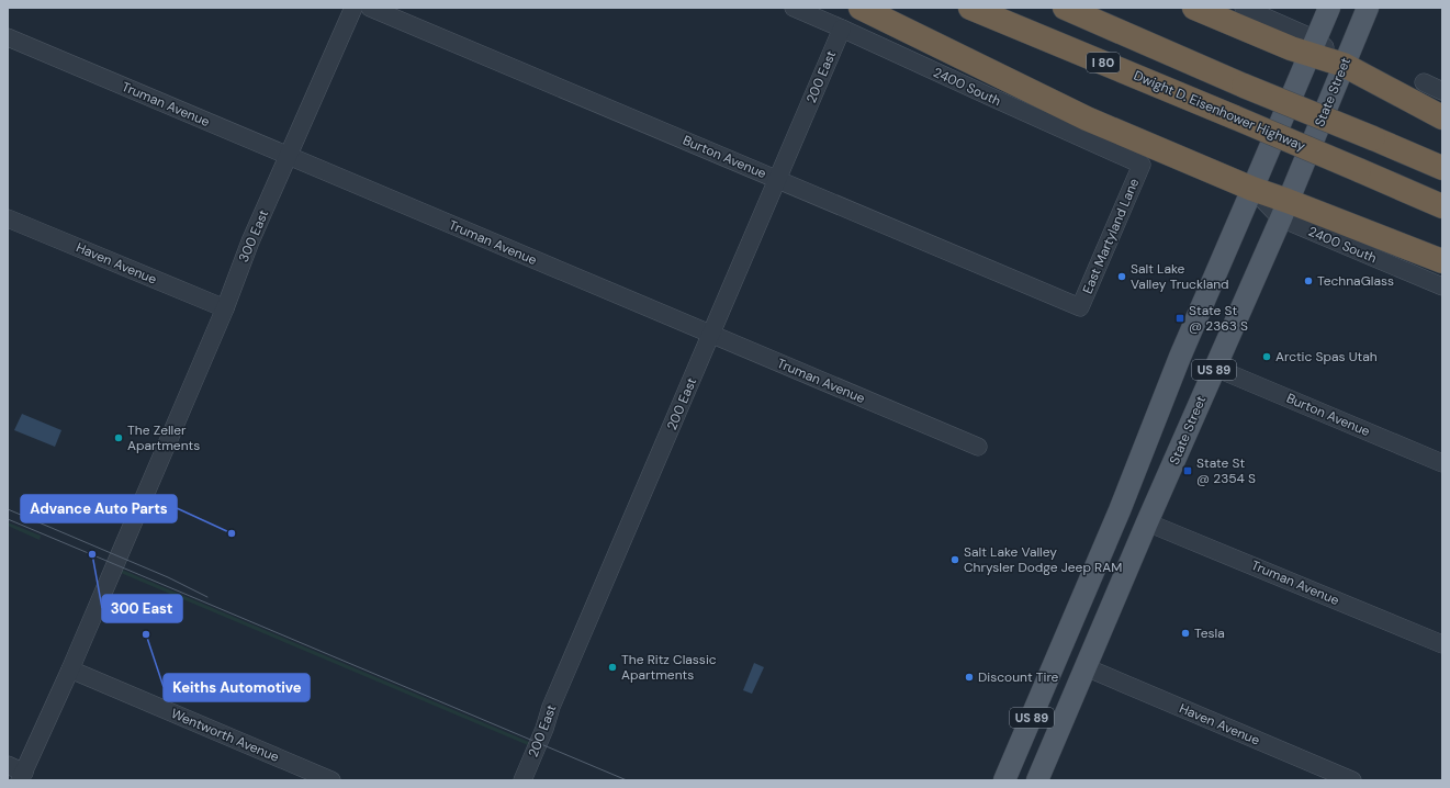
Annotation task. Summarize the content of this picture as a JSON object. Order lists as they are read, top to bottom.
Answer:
{
  "streets": {
    "highway": ["I 80", "Dwight D. Eisenhower Highway"],
    "main road": ["State Street", "US 89"],
    "street": [
      "200 East",
      "2400 South",
      "Truman Avenue",
      "Burton Avenue",
      "300 East",
      "East Martyland Lane",
      "Haven Avenue",
      "Wentworth Avenue"
    ]
  },
  "crossings": [
    ["200 East", "2400 South"],
    ["200 East", "Truman Avenue"],
    ["200 East", "Burton Avenue"],
    ["2400 South", "State Street"],
    ["2400 South", "East Martyland Lane"],
    ["State Street", "Truman Avenue"],
    ["State Street", "Burton Avenue"],
    ["State Street", "Haven Avenue"],
    ["Truman Avenue", "300 East"],
    ["Burton Avenue", "East Martyland Lane"],
    ["300 East", "Haven Avenue"],
    ["300 East", "Wentworth Avenue"]
  ],
  "places": {
    "other": [
      "Salt Lake Valley Truckland",
      "TechnaGlass",
      "Arctic Spas Utah",
      "The Zeller Apartments",
      "Advance Auto Parts",
      "300 East",
      "Salt Lake Valley Chrysler Dodge Jeep RAM",
      "Tesla",
      "Keiths Automotive",
      "The Ritz Classic Apartments",
      "Discount Tire"
    ],
    "transit": ["State St @ 2363 S", "State St @ 2354 S"]
  }
}
